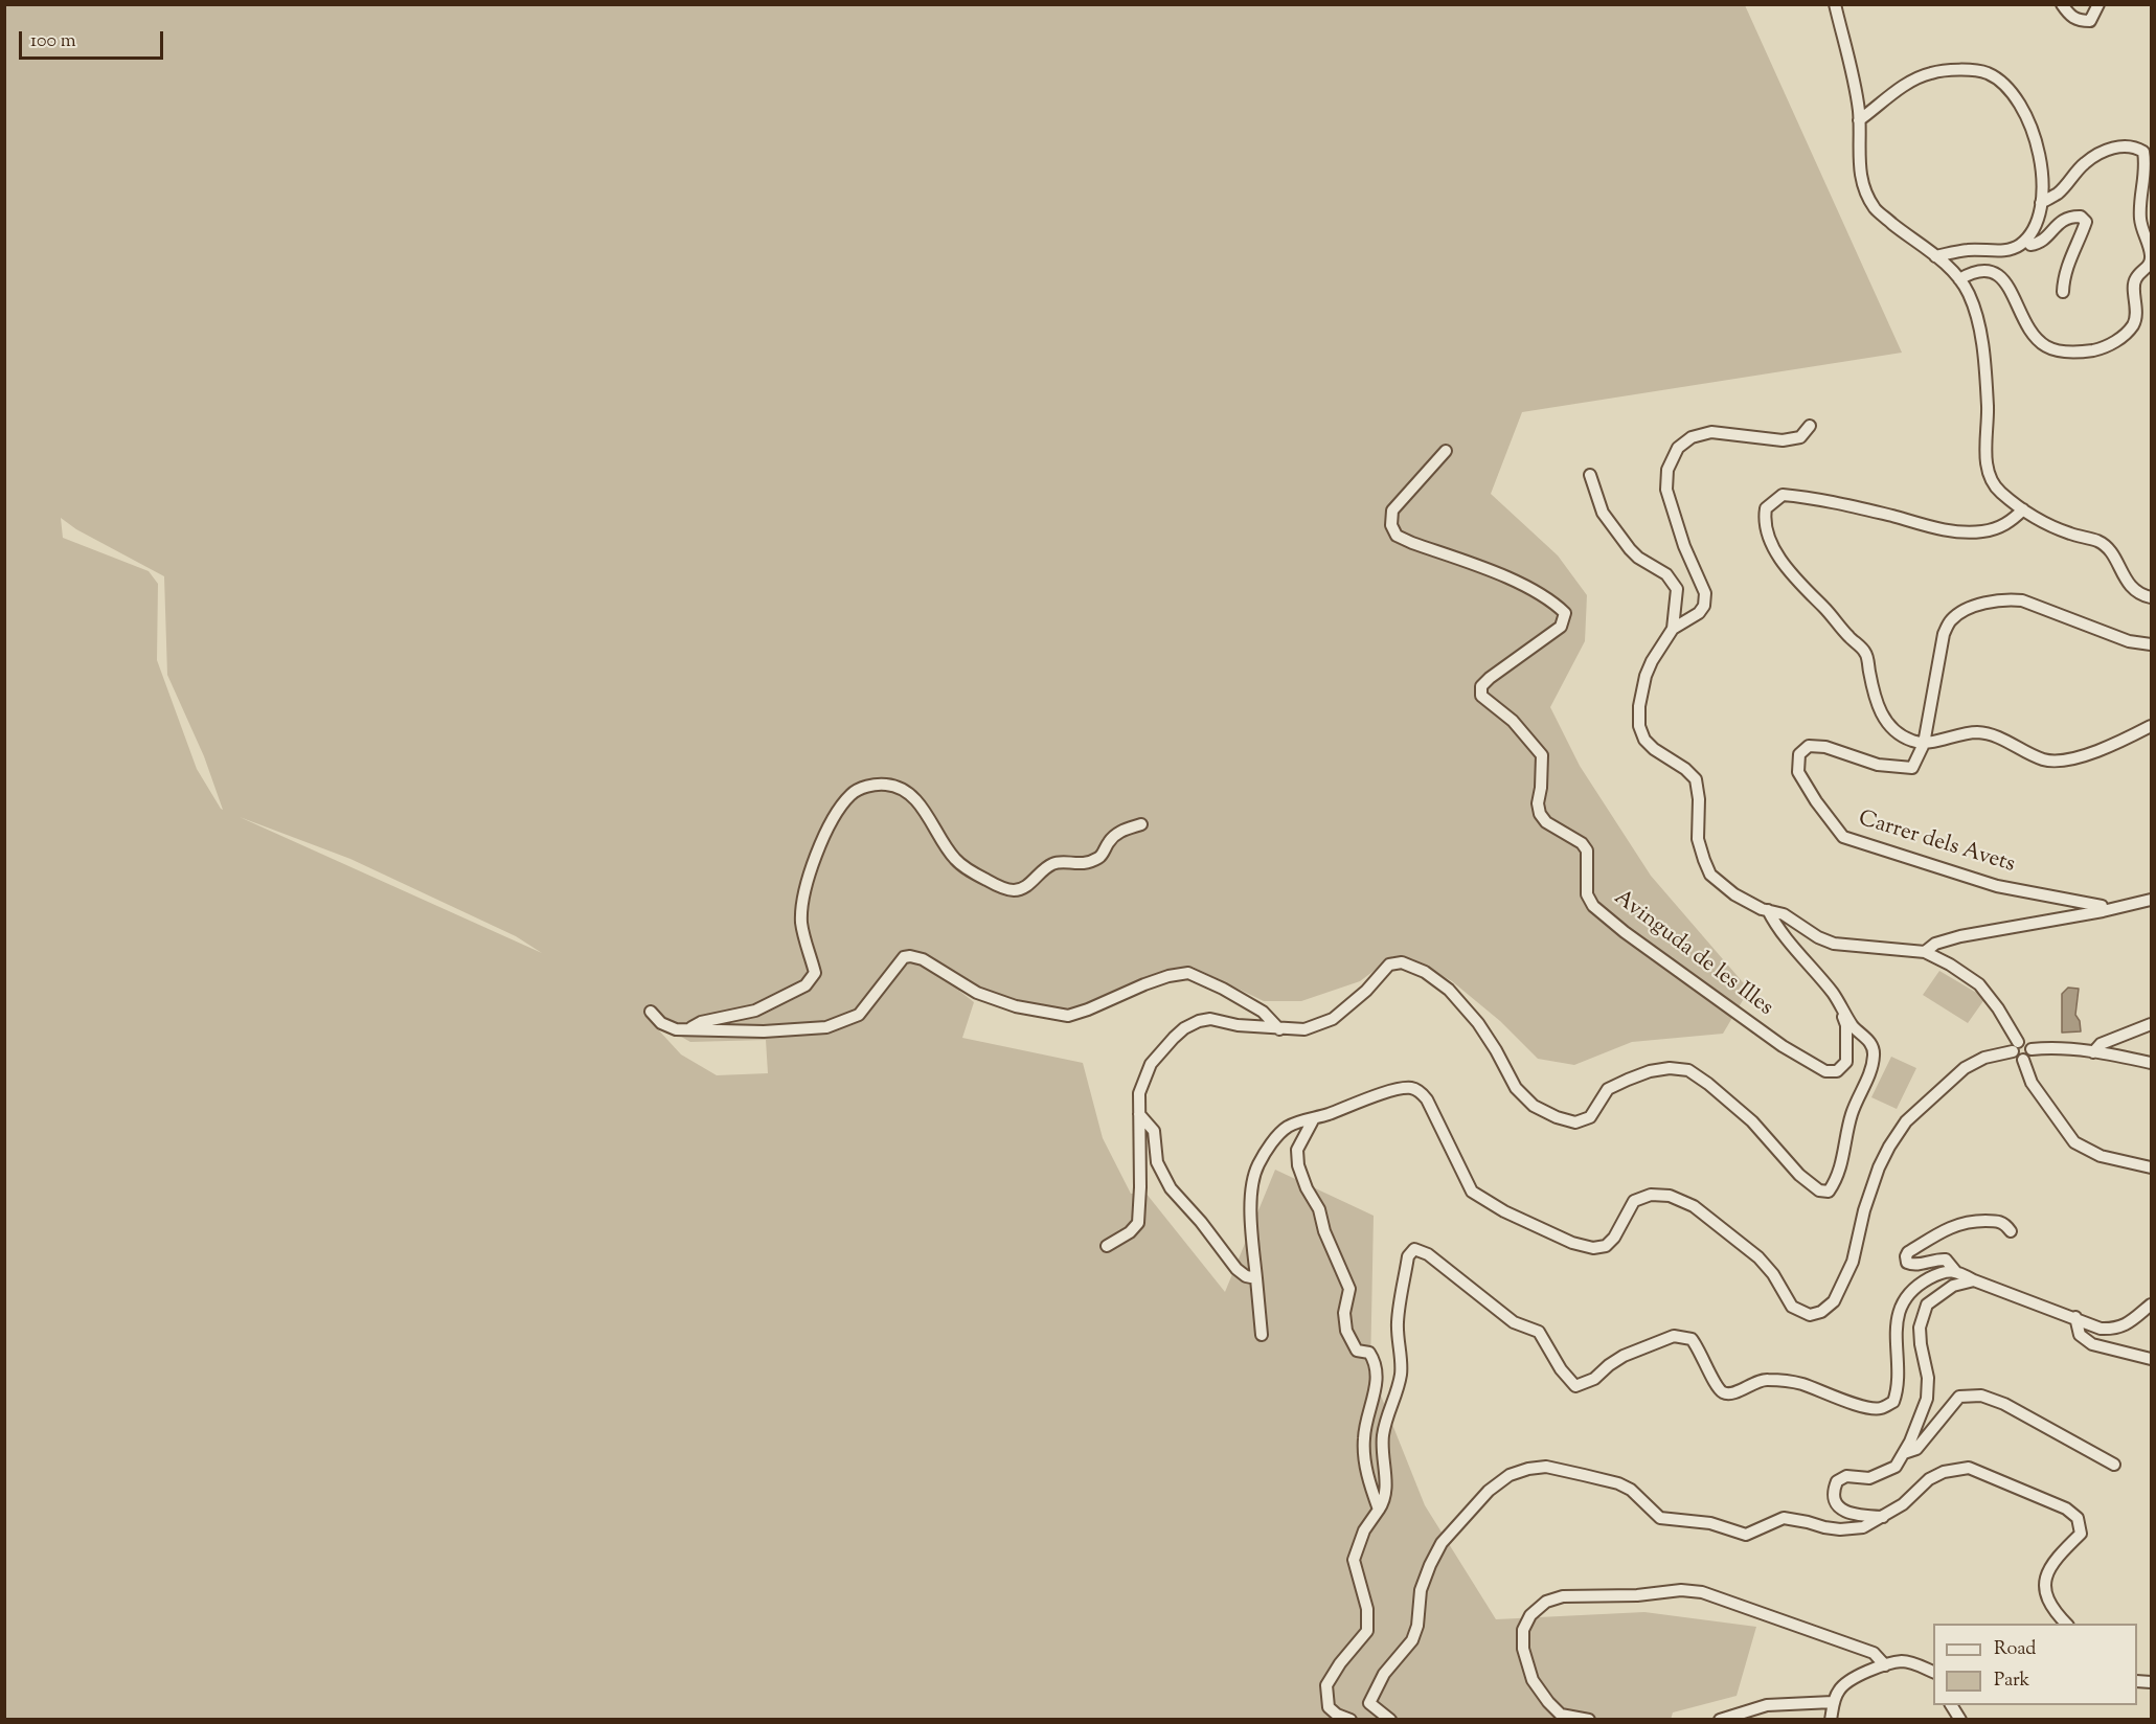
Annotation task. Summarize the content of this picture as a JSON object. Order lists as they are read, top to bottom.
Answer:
{
  "streets": {
    "street": ["Carrer dels Avets", "Avinguda de les Illes"]
  },
  "legend": ["Road", "Park"],
  "scale_bar": "100 m"
}
